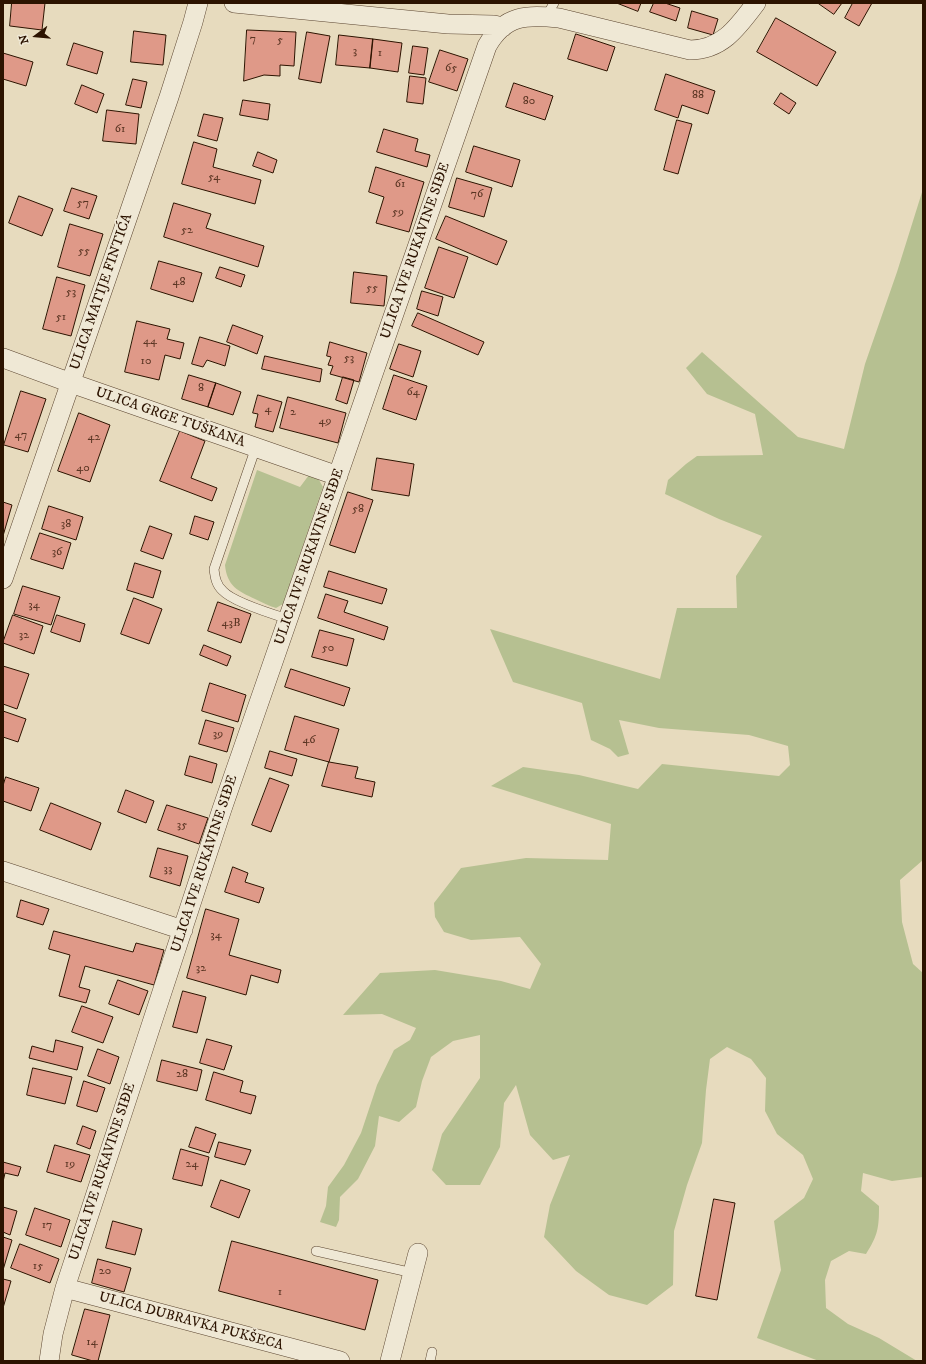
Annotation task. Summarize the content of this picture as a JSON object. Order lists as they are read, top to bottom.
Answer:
{
  "streets": {
    "street": [
      "ULICA IVE RUKAVINE SIĐE",
      "ULICA MATIJE FINTIĆA",
      "ULICA GRGE TUŠKANA",
      "ULICA DUBRAVKA PUKŠECA"
    ]
  },
  "crossings": [
    ["ULICA IVE RUKAVINE SIĐE", "ULICA GRGE TUŠKANA"],
    ["ULICA IVE RUKAVINE SIĐE", "ULICA DUBRAVKA PUKŠECA"],
    ["ULICA MATIJE FINTIĆA", "ULICA GRGE TUŠKANA"]
  ],
  "house_numbers": [
    "7",
    "5",
    "3",
    "1",
    "65",
    "88",
    "80",
    "61",
    "54",
    "61",
    "76",
    "57",
    "59",
    "52",
    "55",
    "48",
    "55",
    "53",
    "51",
    "44",
    "53",
    "10",
    "8",
    "64",
    "4",
    "2",
    "49",
    "47",
    "42",
    "40",
    "58",
    "38",
    "36",
    "34",
    "43B",
    "32",
    "50",
    "39",
    "46",
    "35",
    "33",
    "34",
    "32",
    "28",
    "19",
    "24",
    "17",
    "15",
    "20",
    "1",
    "14"
  ],
  "north": "left"
}
